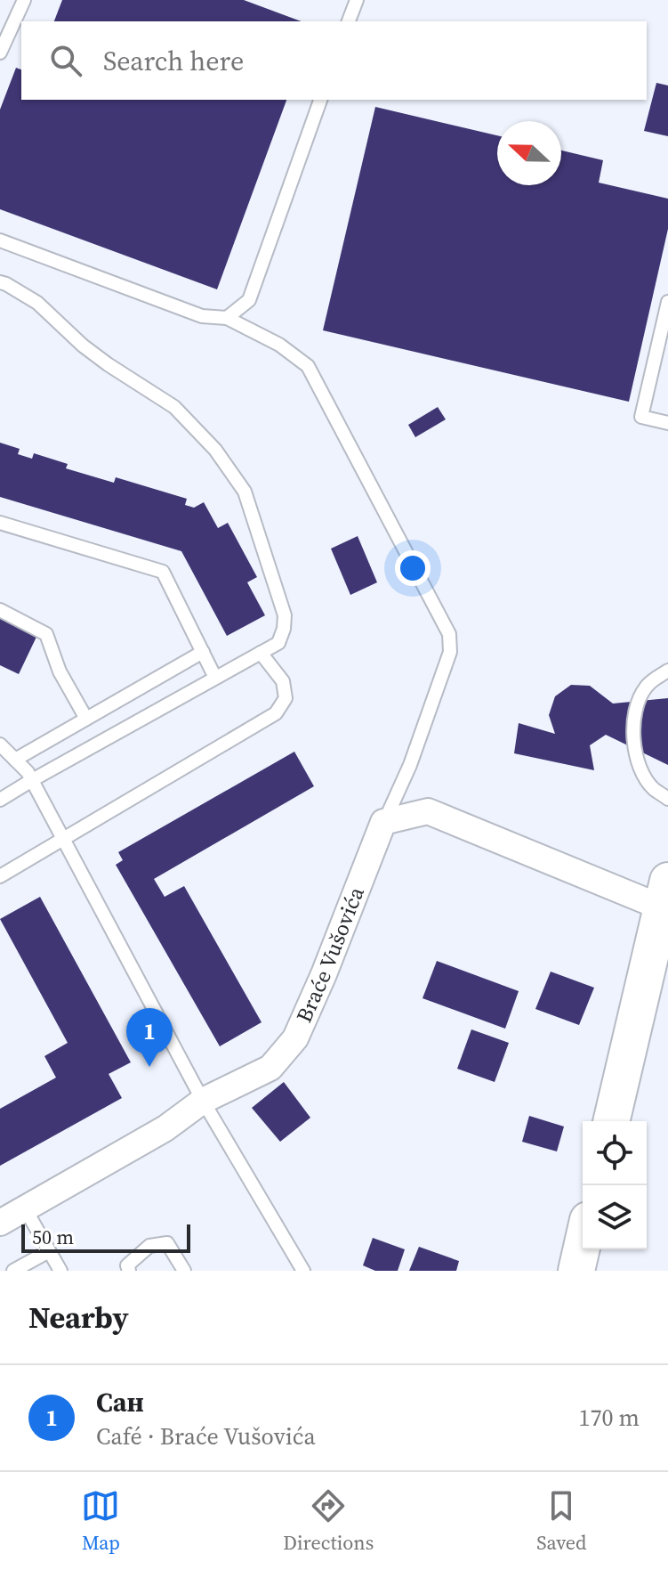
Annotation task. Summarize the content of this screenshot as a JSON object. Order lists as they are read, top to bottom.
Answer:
{
  "streets": {
    "street": ["Braće Vušovića"]
  },
  "scale_bar": "50 m",
  "north": "left",
  "page": {
    "search": "Search here",
    "pins": "1",
    "scale": "50 m",
    "heading": "Nearby",
    "list": [
      {
        "mark": "1",
        "name": "Сан",
        "note": "Café · Braće Vušovića",
        "value": "170 m"
      }
    ],
    "nav": ["Map", "Directions", "Saved"]
  }
}
